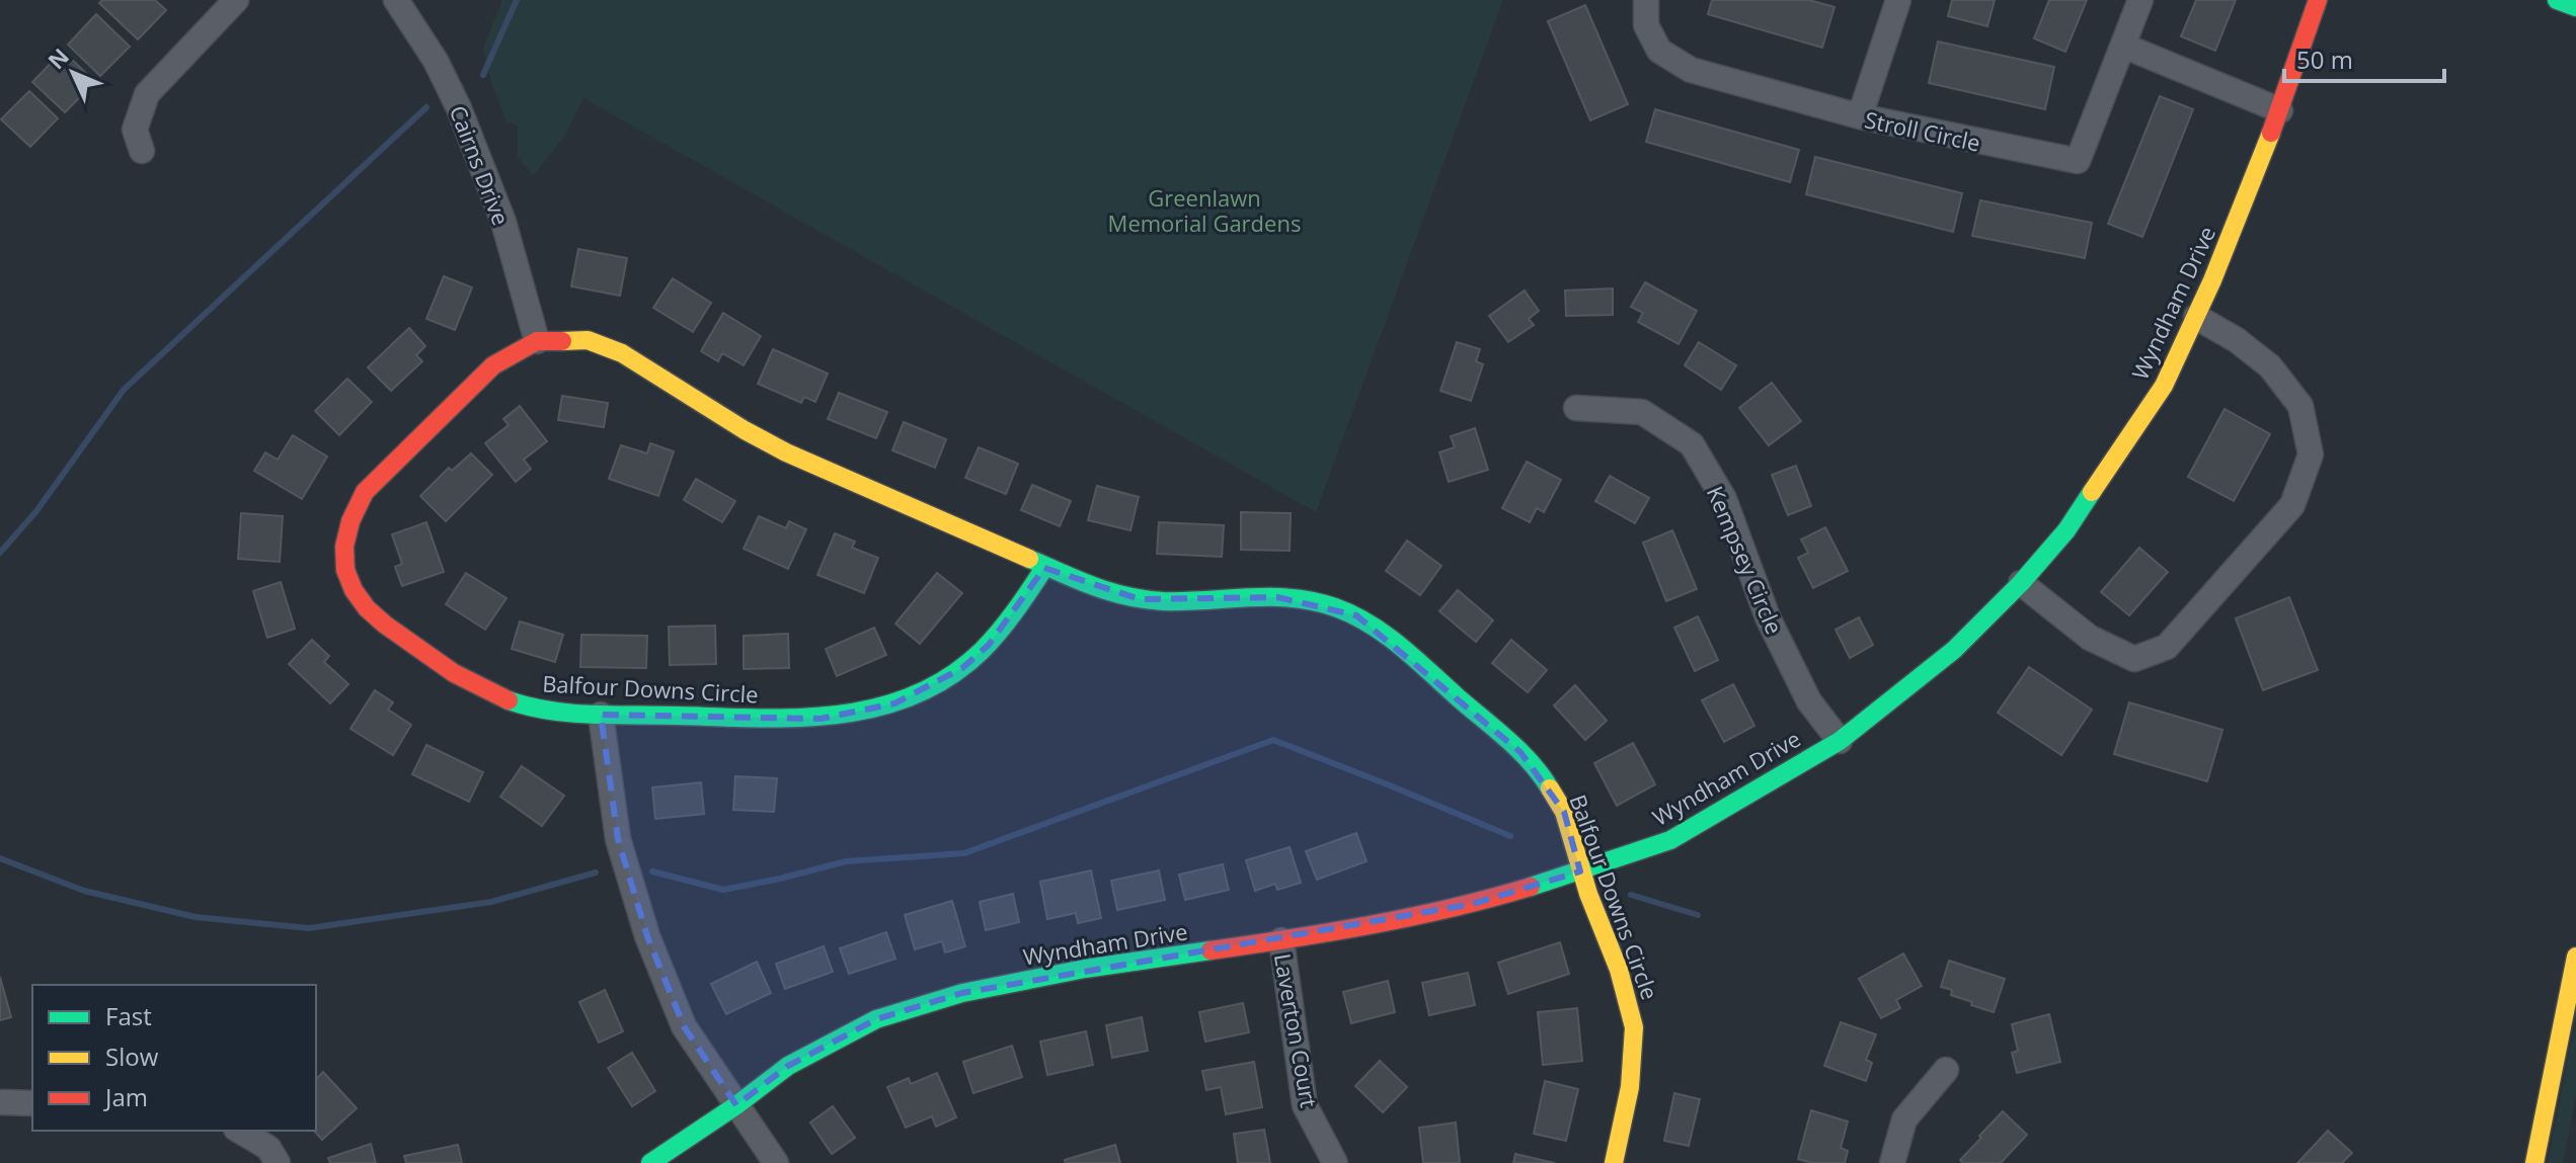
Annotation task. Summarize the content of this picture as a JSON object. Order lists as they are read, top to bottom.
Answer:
{
  "streets": {
    "main road": ["Wyndham Drive", "Balfour Downs Circle"],
    "street": [
      "Stroll Circle",
      "Cairns Drive",
      "Kempsey Circle",
      "Laverton Court"
    ]
  },
  "crossings": [
    ["Cairns Drive", "Balfour Downs Circle"],
    ["Wyndham Drive", "Kempsey Circle"],
    ["Wyndham Drive", "Balfour Downs Circle"],
    ["Wyndham Drive", "Laverton Court"]
  ],
  "parks": ["Greenlawn Memorial Gardens"],
  "legend": ["Fast", "Slow", "Jam"],
  "scale_bar": "50 m",
  "north": "top left"
}
